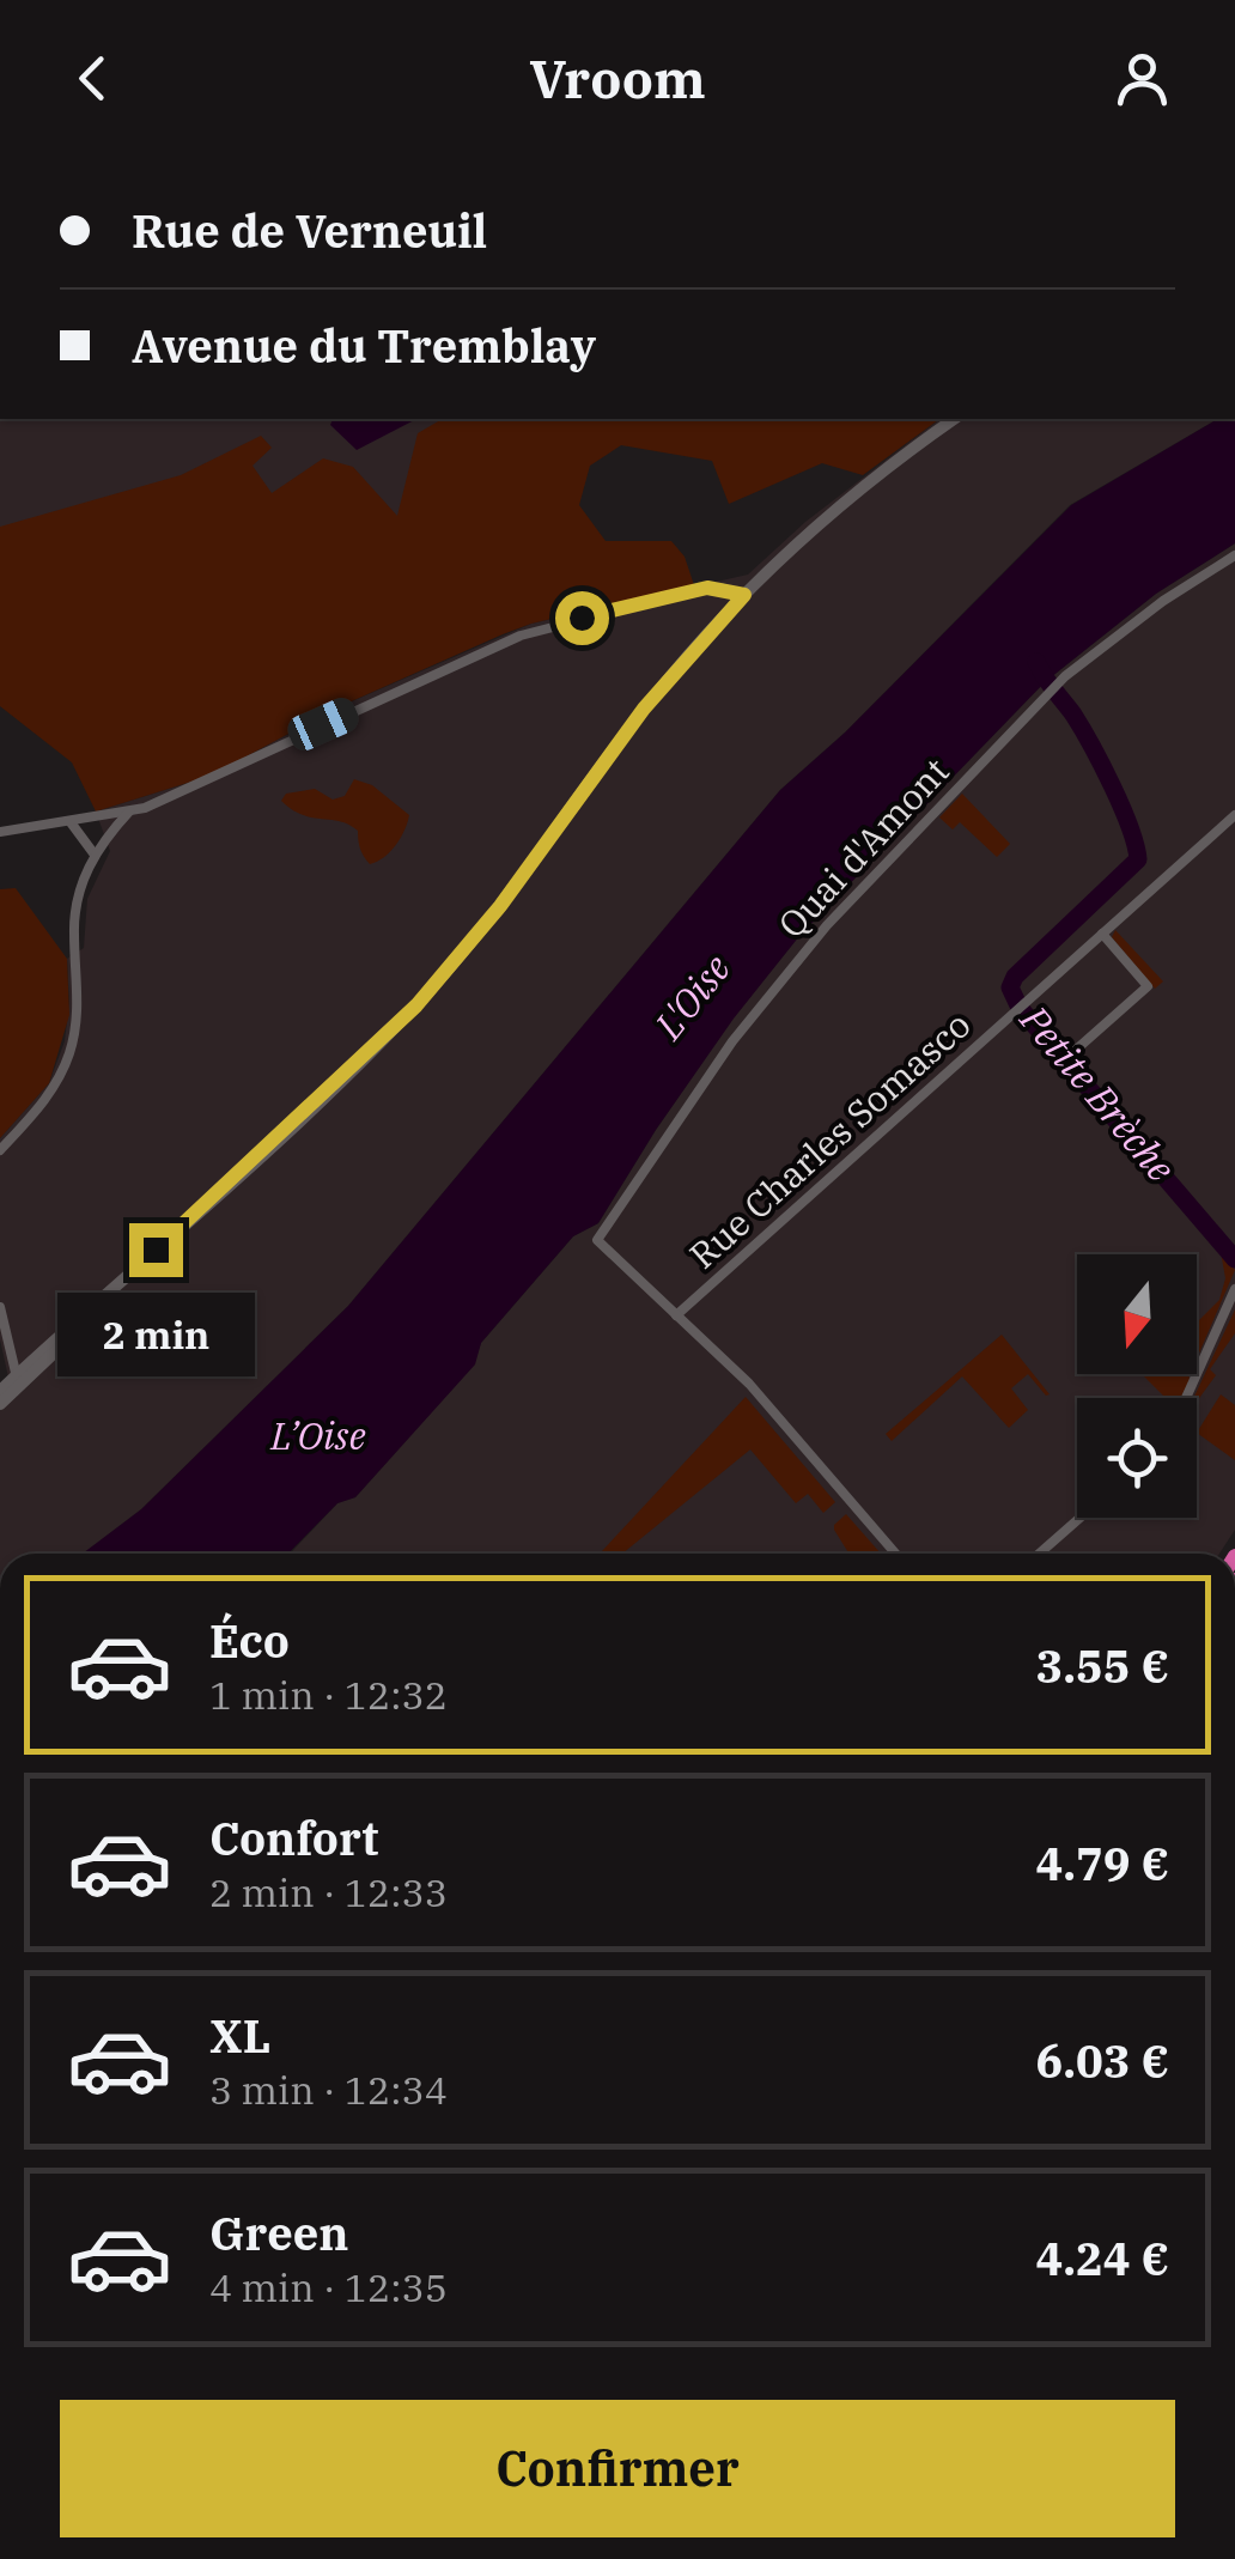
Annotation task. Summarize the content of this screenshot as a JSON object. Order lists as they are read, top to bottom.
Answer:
{
  "streets": {
    "street": ["Quai d'Amont", "Rue Charles Somasco"]
  },
  "crossings": [
    ["Quai d'Amont", "Rue Charles Somasco"]
  ],
  "water": ["L'Oise", "Petite Brèche", "L’Oise"],
  "north": "bottom",
  "page": {
    "header": "Vroom",
    "banner": ["Rue de Verneuil", "Avenue du Tremblay"],
    "bubble": "2 min",
    "list": [
      {
        "name": "Éco",
        "note": "1 min · 12:32",
        "value": "3.55 €"
      },
      {
        "name": "Confort",
        "note": "2 min · 12:33",
        "value": "4.79 €"
      },
      {
        "name": "XL",
        "note": "3 min · 12:34",
        "value": "6.03 €"
      },
      {
        "name": "Green",
        "note": "4 min · 12:35",
        "value": "4.24 €"
      }
    ],
    "buttons": "Confirmer"
  }
}
